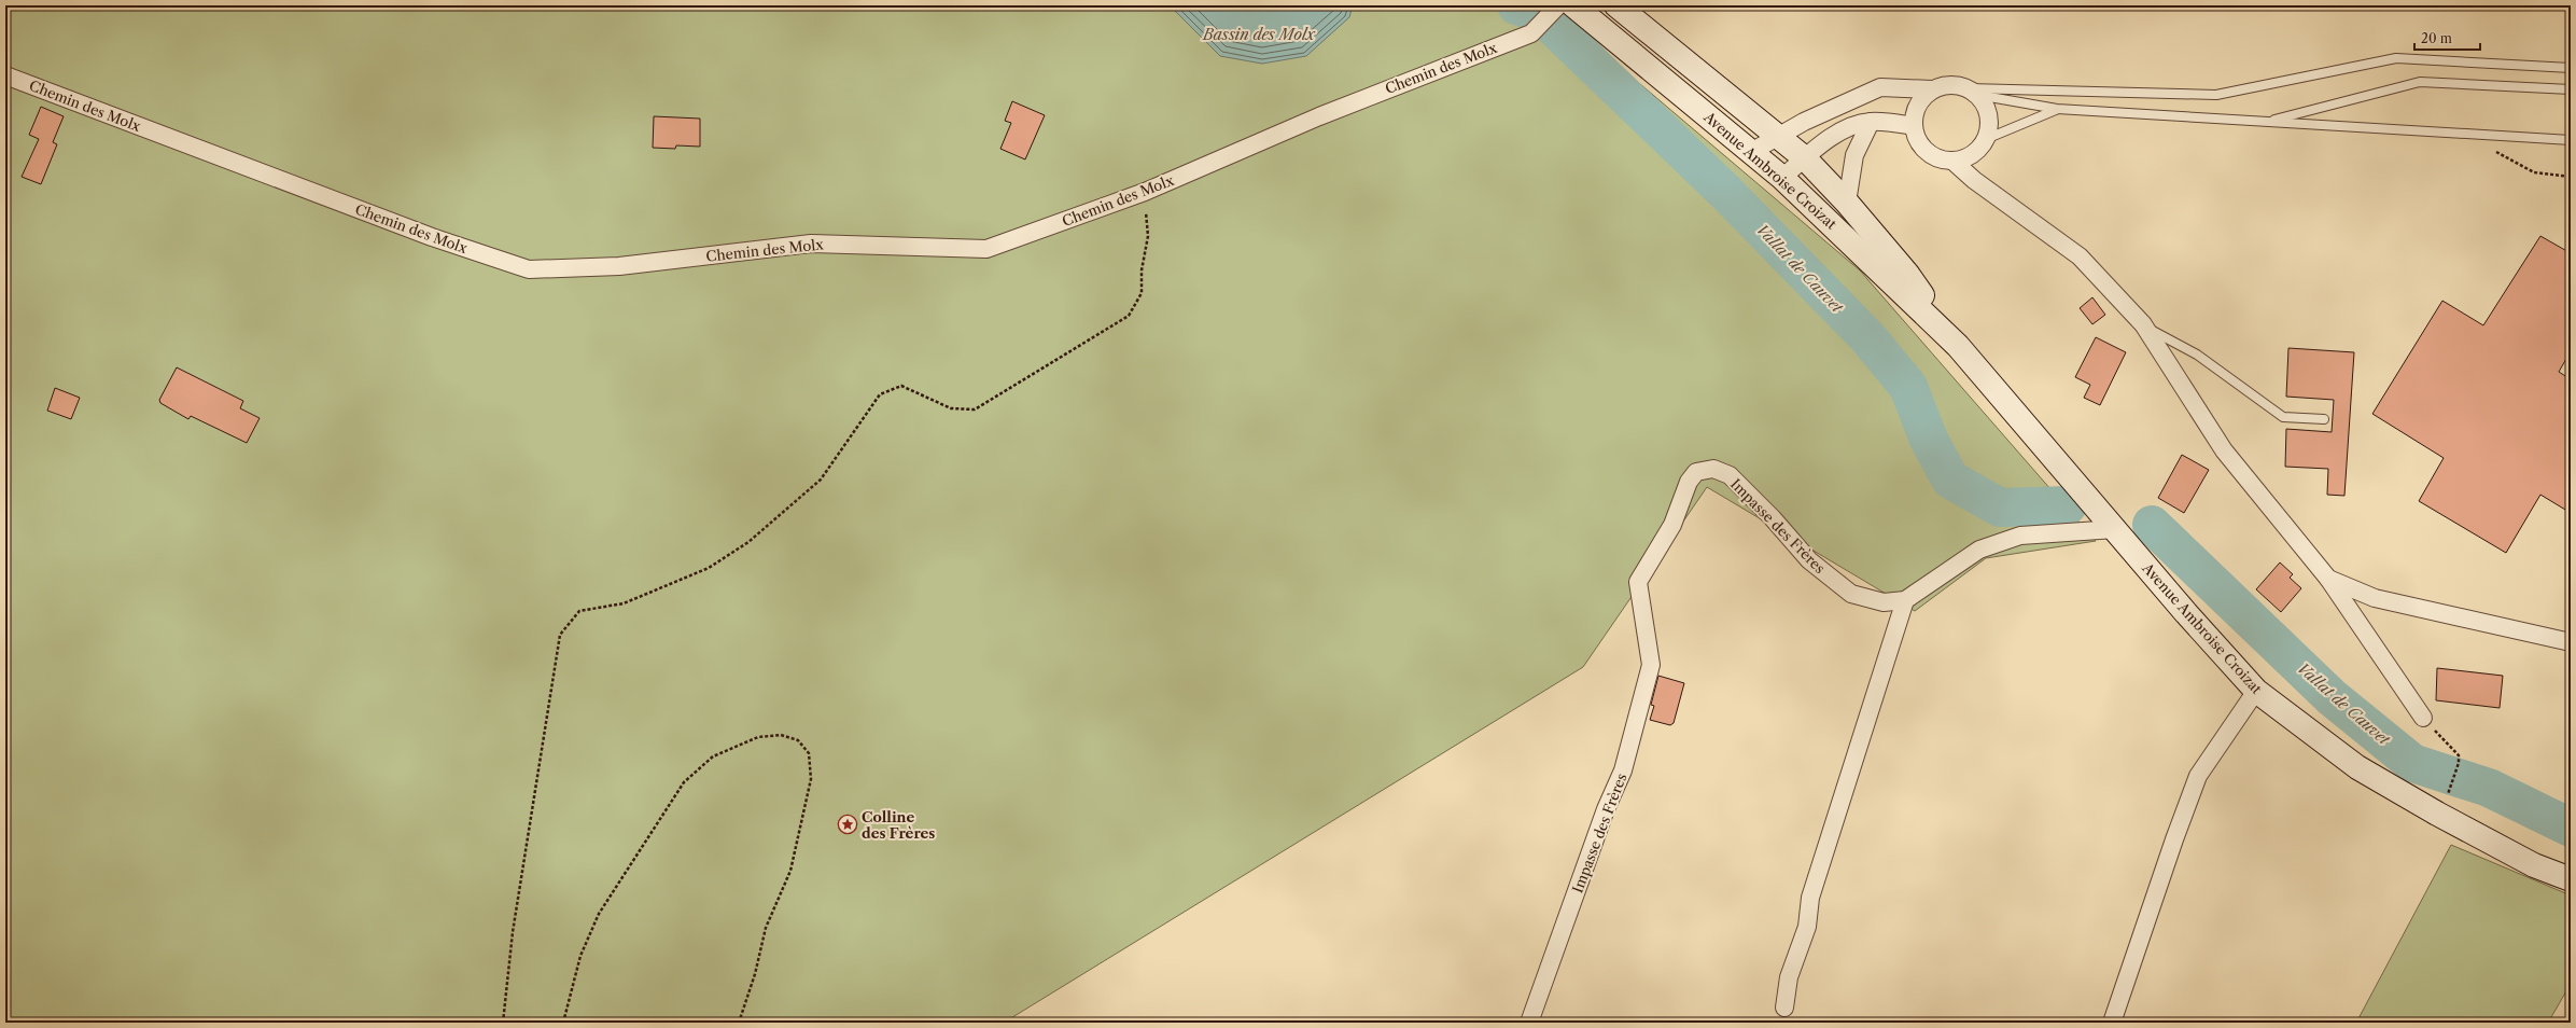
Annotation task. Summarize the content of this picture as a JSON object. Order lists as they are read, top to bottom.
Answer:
{
  "streets": {
    "main road": ["Avenue Ambroise Croizat"],
    "street": ["Chemin des Molx", "Impasse des Frères"]
  },
  "crossings": [
    ["Chemin des Molx", "Avenue Ambroise Croizat"],
    ["Avenue Ambroise Croizat", "Impasse des Frères"]
  ],
  "water": ["Bassin des Molx", "Vallat de Cauvet"],
  "places": {
    "place": ["Colline des Frères"]
  },
  "scale_bar": "20 m"
}
